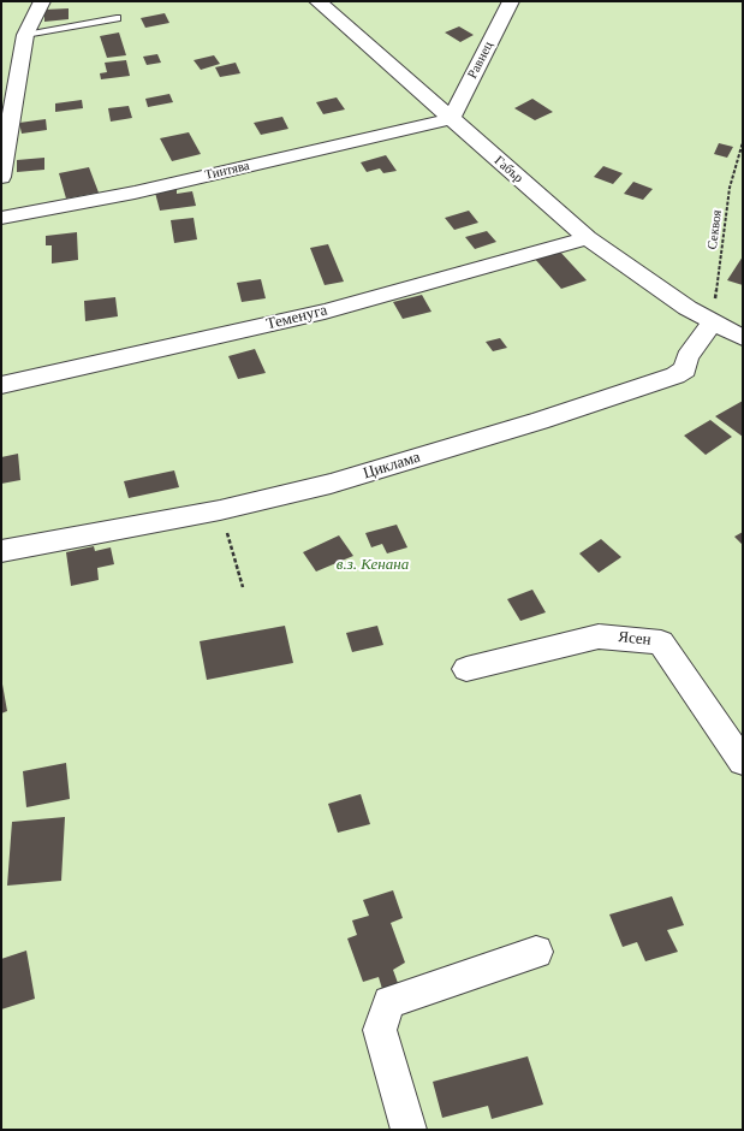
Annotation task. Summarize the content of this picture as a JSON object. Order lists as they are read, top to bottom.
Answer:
{
  "streets": {
    "street": [
      "Равнец",
      "Габър",
      "Тинтява",
      "Теменуга",
      "Циклама",
      "Ясен"
    ],
    "path": ["Секвоя"]
  },
  "crossings": [
    ["Равнец", "Габър"],
    ["Равнец", "Тинтява"],
    ["Габър", "Тинтява"],
    ["Габър", "Секвоя"],
    ["Габър", "Теменуга"],
    ["Габър", "Циклама"],
    ["Секвоя", "Циклама"]
  ],
  "parks": ["в.з. Кенана"]
}
